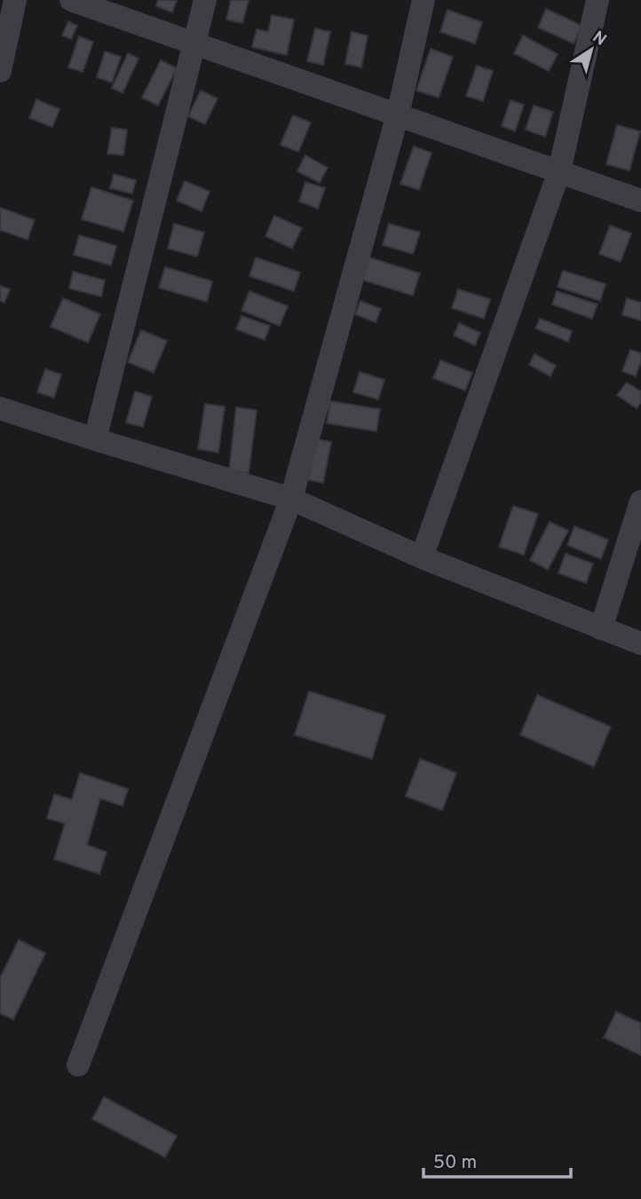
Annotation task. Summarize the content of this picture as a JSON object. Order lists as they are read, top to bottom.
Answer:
{
  "scale_bar": "50 m",
  "north": "top right"
}
